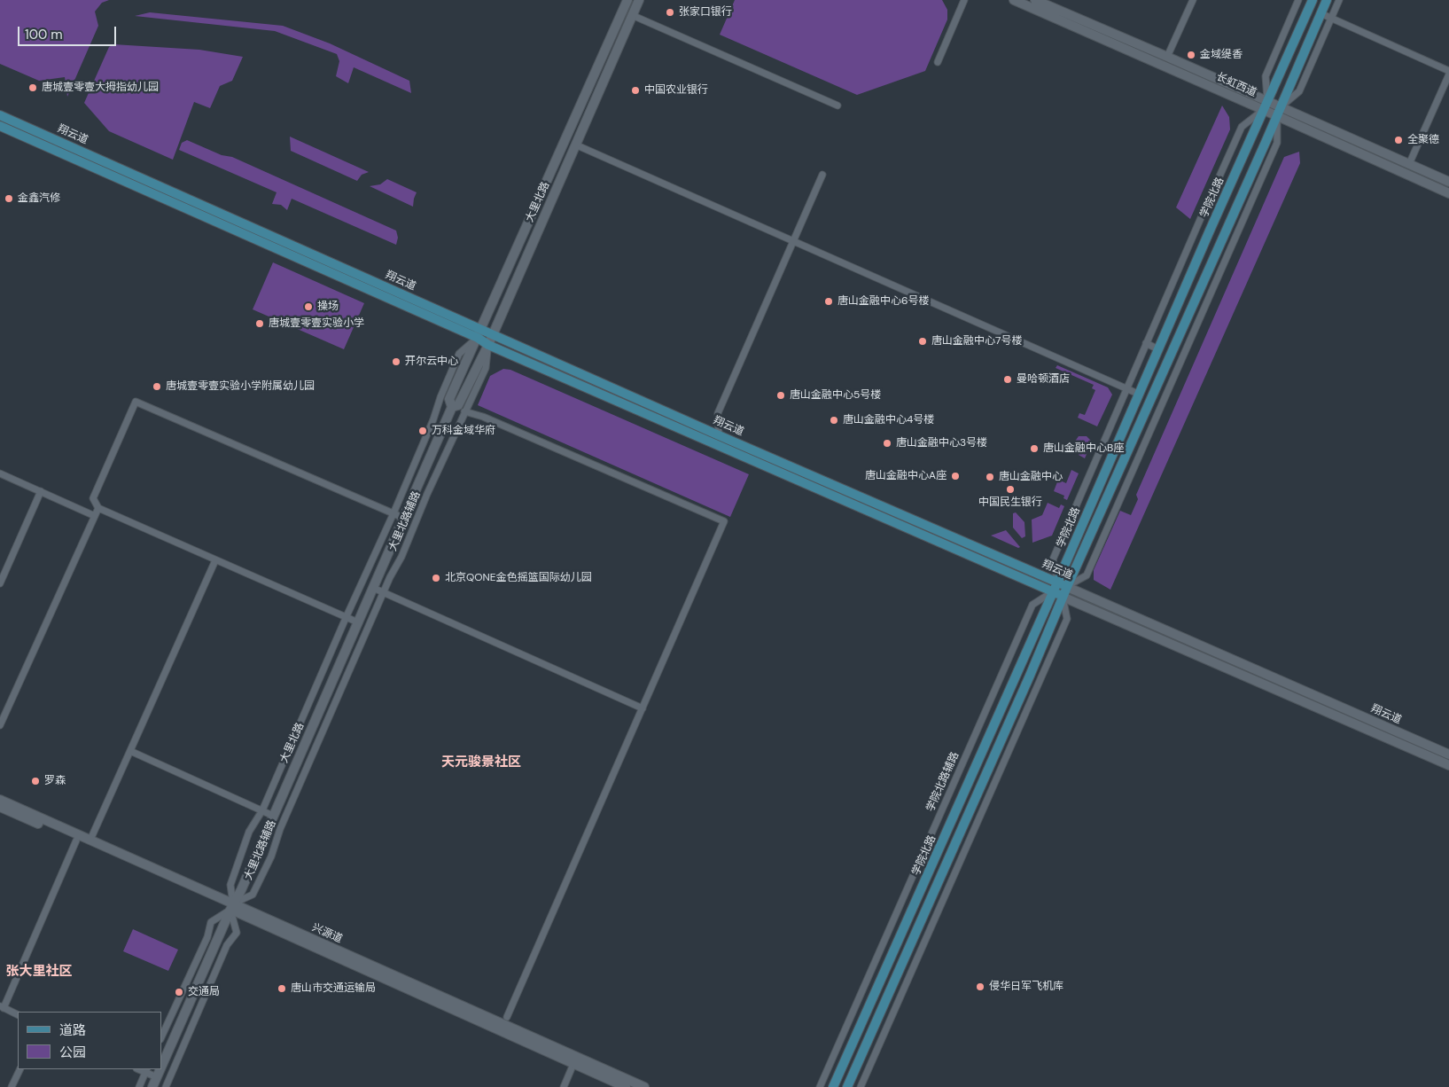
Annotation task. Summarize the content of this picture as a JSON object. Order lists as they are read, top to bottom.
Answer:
{
  "streets": {
    "main road": [
      "长虹西道",
      "翔云道",
      "学院北路",
      "大里北路",
      "兴源道"
    ],
    "street": ["大里北路辅路", "学院北路辅路"]
  },
  "crossings": [
    ["长虹西道", "学院北路"],
    ["翔云道", "学院北路"],
    ["翔云道", "大里北路"],
    ["翔云道", "大里北路辅路"],
    ["翔云道", "学院北路辅路"],
    ["学院北路", "学院北路辅路"],
    ["大里北路", "大里北路辅路"],
    ["大里北路", "兴源道"],
    ["大里北路辅路", "兴源道"]
  ],
  "districts": ["天元骏景社区", "张大里社区"],
  "places": [
    "张家口银行",
    "金域缇香",
    "唐城壹零壹大拇指幼儿园",
    "中国农业银行",
    "全聚德",
    "金鑫汽修",
    "唐山金融中心6号楼",
    "操场",
    "唐城壹零壹实验小学",
    "唐山金融中心7号楼",
    "开尔云中心",
    "曼哈顿酒店",
    "唐城壹零壹实验小学附属幼儿园",
    "唐山金融中心5号楼",
    "唐山金融中心4号楼",
    "万科金域华府",
    "唐山金融中心3号楼",
    "唐山金融中心B座",
    "唐山金融中心A座",
    "唐山金融中心",
    "中国民生银行",
    "北京QONE金色摇篮国际幼儿园",
    "罗森",
    "侵华日军飞机库",
    "唐山市交通运输局",
    "交通局"
  ],
  "legend": ["道路", "公园"],
  "scale_bar": "100 m"
}
